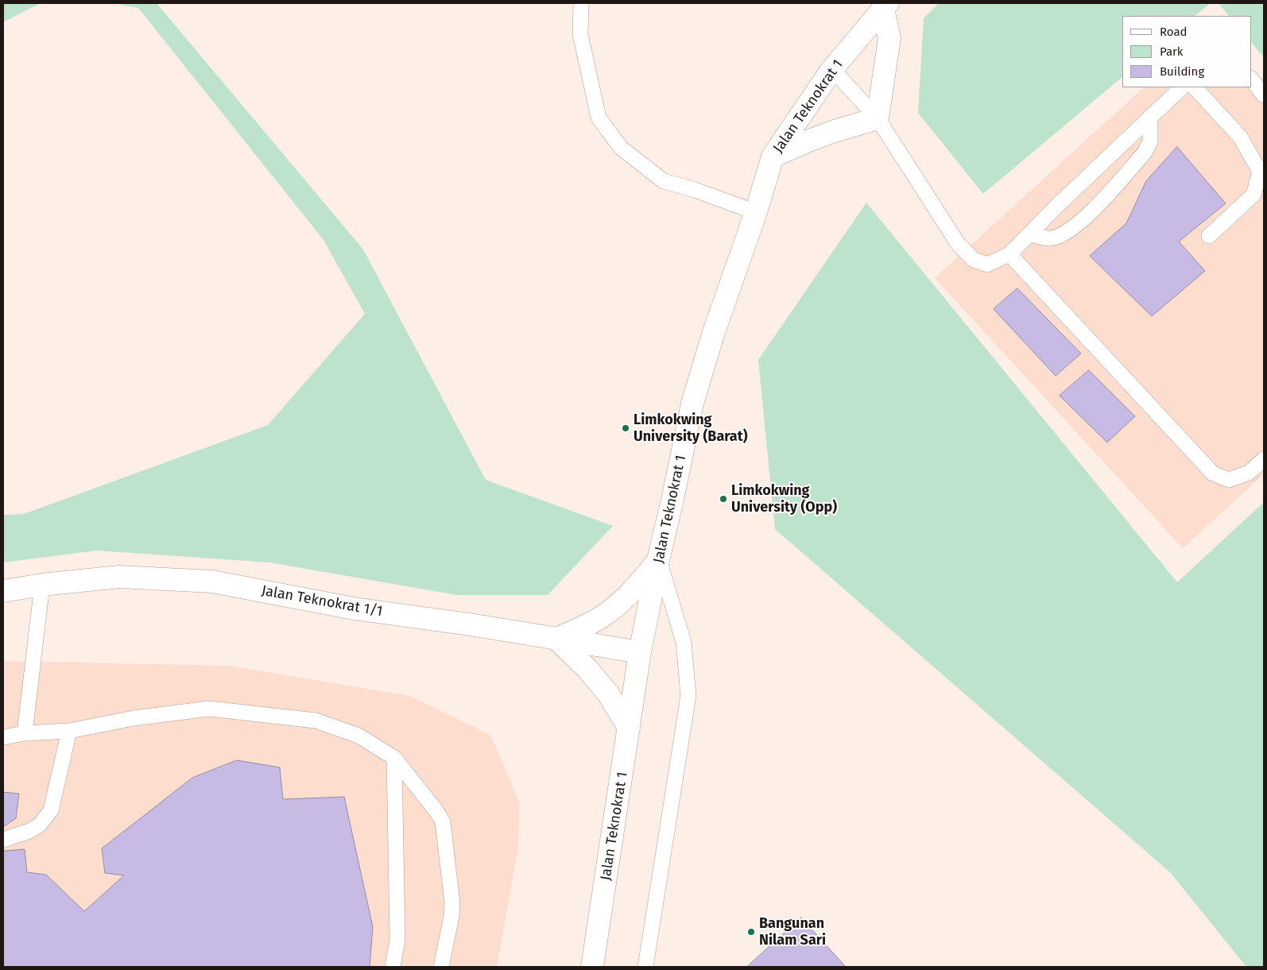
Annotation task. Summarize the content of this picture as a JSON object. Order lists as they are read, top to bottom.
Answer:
{
  "streets": {
    "main road": ["Jalan Teknokrat 1", "Jalan Teknokrat 1/1"]
  },
  "crossings": [
    ["Jalan Teknokrat 1", "Jalan Teknokrat 1/1"]
  ],
  "places": ["Limkokwing University (Barat)", "Limkokwing University (Opp)", "Bangunan Nilam Sari"],
  "legend": ["Road", "Park", "Building"]
}
